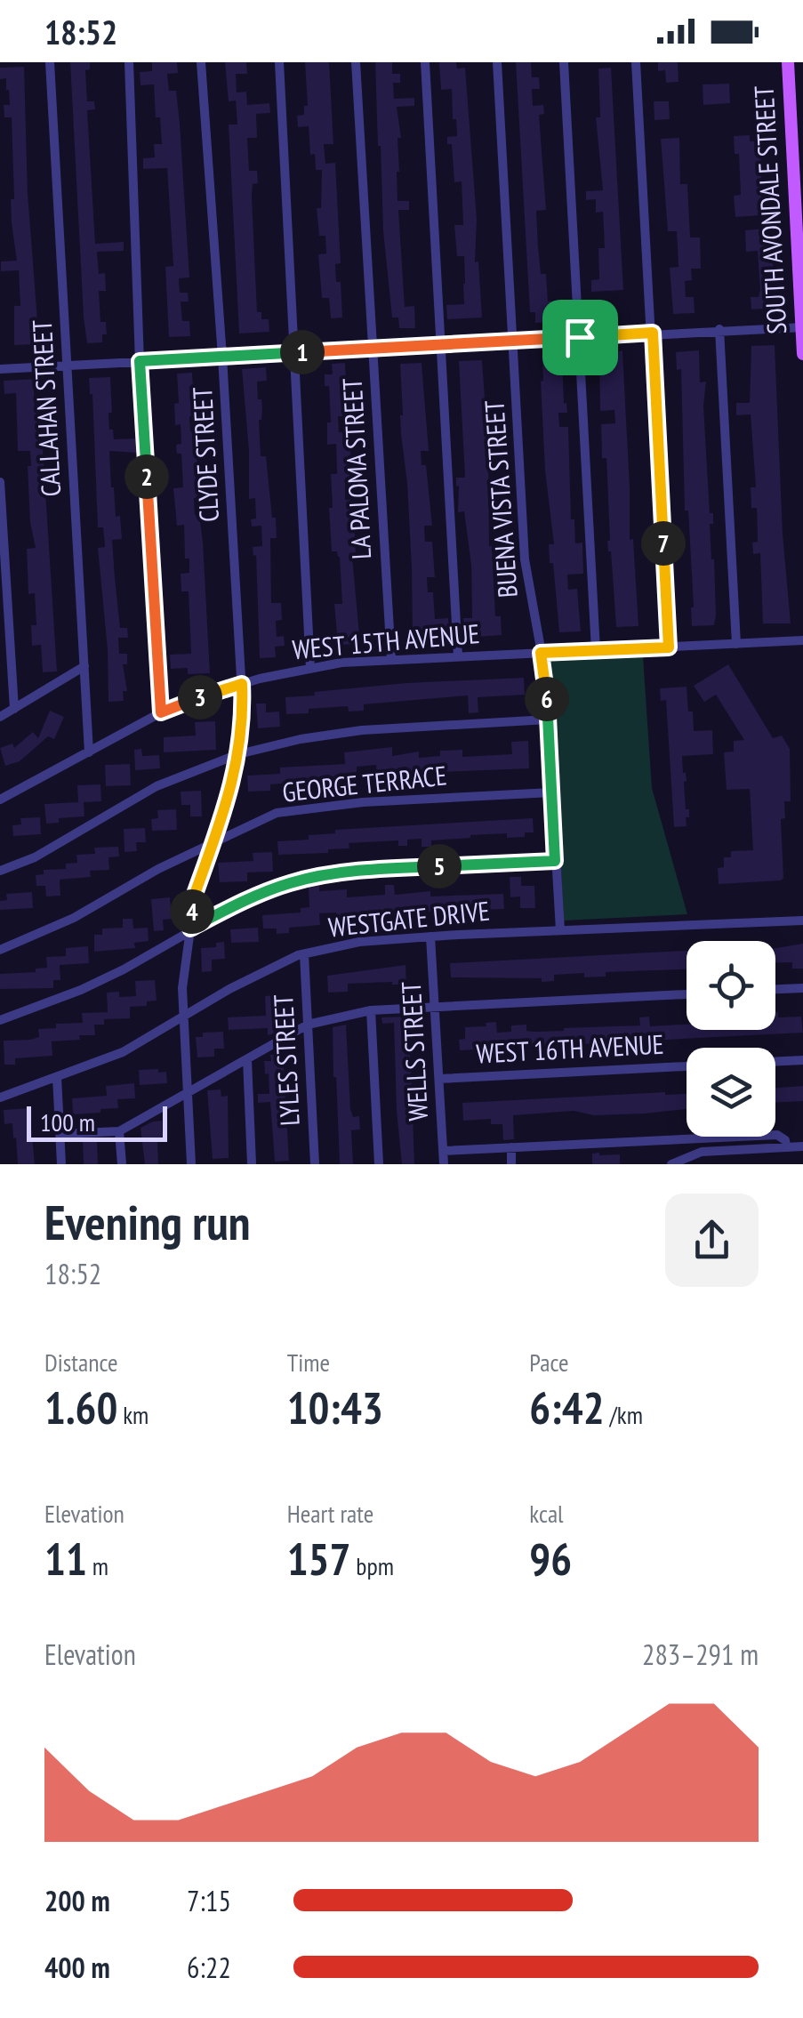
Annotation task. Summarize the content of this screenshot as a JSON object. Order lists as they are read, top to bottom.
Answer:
{
  "streets": {
    "main road": ["SOUTH AVONDALE STREET"],
    "street": [
      "CALLAHAN STREET",
      "CLYDE STREET",
      "LA PALOMA STREET",
      "BUENA VISTA STREET",
      "WEST 15TH AVENUE",
      "GEORGE TERRACE",
      "WESTGATE DRIVE",
      "WEST 16TH AVENUE",
      "WELLS STREET",
      "LYLES STREET"
    ]
  },
  "crossings": [
    ["CALLAHAN STREET", "WEST 15TH AVENUE"],
    ["CLYDE STREET", "WEST 15TH AVENUE"],
    ["CLYDE STREET", "GEORGE TERRACE"],
    ["CLYDE STREET", "WESTGATE DRIVE"],
    ["LA PALOMA STREET", "WEST 15TH AVENUE"],
    ["BUENA VISTA STREET", "WEST 15TH AVENUE"],
    ["BUENA VISTA STREET", "GEORGE TERRACE"],
    ["BUENA VISTA STREET", "WESTGATE DRIVE"],
    ["WESTGATE DRIVE", "WELLS STREET"],
    ["WESTGATE DRIVE", "LYLES STREET"],
    ["WEST 16TH AVENUE", "WELLS STREET"]
  ],
  "scale_bar": "100 m",
  "page": {
    "status": "18:52",
    "pins": [
      "1",
      "2",
      "7",
      "3",
      "6",
      "5",
      "4"
    ],
    "scale": "100 m",
    "heading": ["Evening run", "18:52"],
    "stats": [
      ["Distance", "1.60 km"],
      ["Time", "10:43"],
      ["Pace", "6:42 /km"],
      ["Elevation", "11 m"],
      ["Heart rate", "157 bpm"],
      ["kcal", "96"]
    ],
    "chart": ["Elevation", "283–291 m"],
    "list": [
      {
        "name": "200 m",
        "note": "7:15"
      },
      {
        "name": "400 m",
        "note": "6:22"
      }
    ]
  }
}
